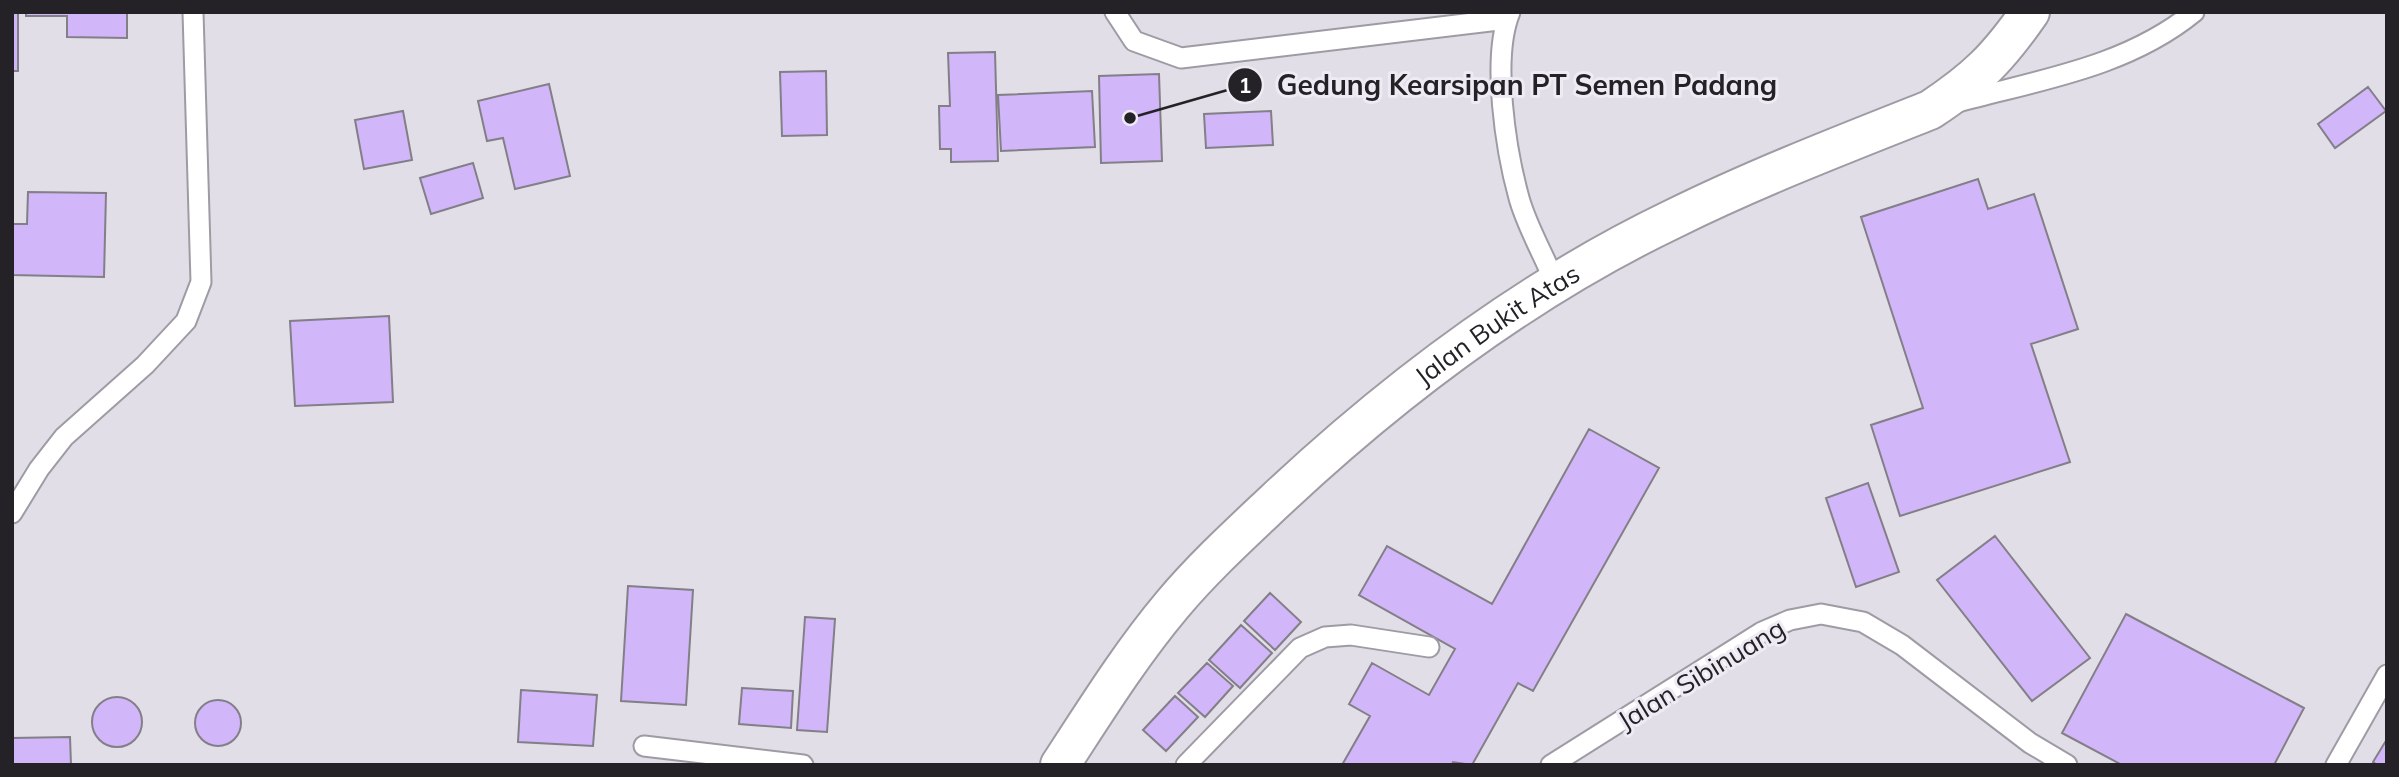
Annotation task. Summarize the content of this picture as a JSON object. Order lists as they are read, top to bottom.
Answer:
{
  "streets": {
    "street": ["Jalan Bukit Atas"],
    "lane": ["Jalan Sibinuang"]
  },
  "places": ["Gedung Kearsipan PT Semen Padang"]
}
